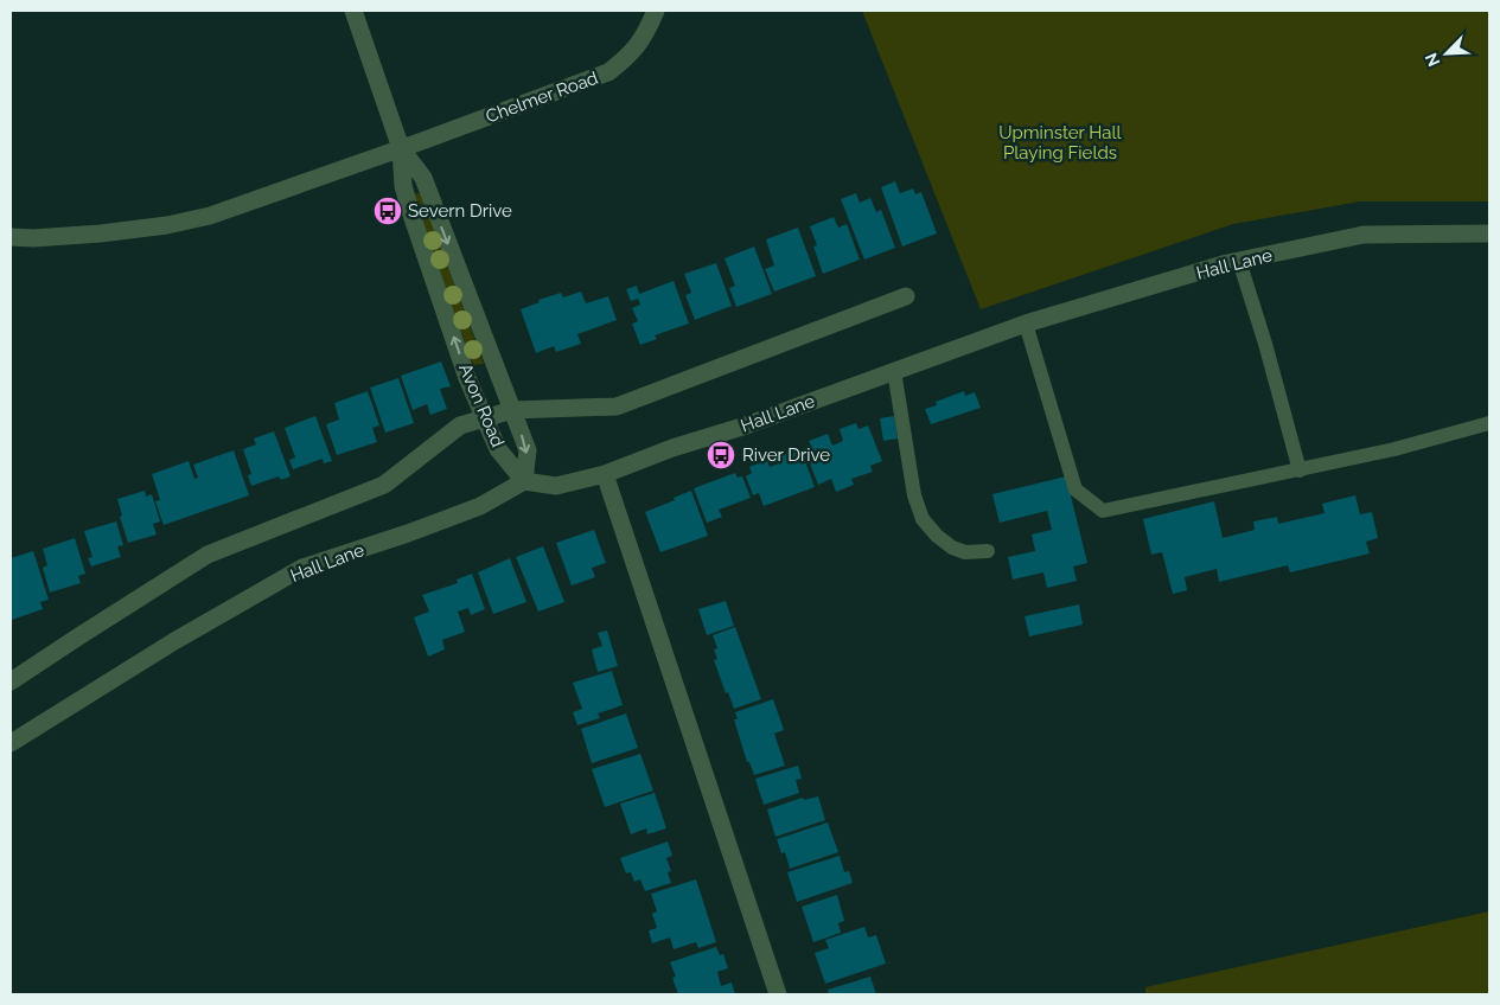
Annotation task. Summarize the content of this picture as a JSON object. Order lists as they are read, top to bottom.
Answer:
{
  "streets": {
    "street": ["Chelmer Road", "Hall Lane", "Avon Road"]
  },
  "crossings": [
    ["Chelmer Road", "Avon Road"],
    ["Hall Lane", "Avon Road"]
  ],
  "parks": ["Upminster Hall Playing Fields"],
  "places": {
    "bus stop": ["Severn Drive", "River Drive"]
  },
  "north": "bottom left"
}
